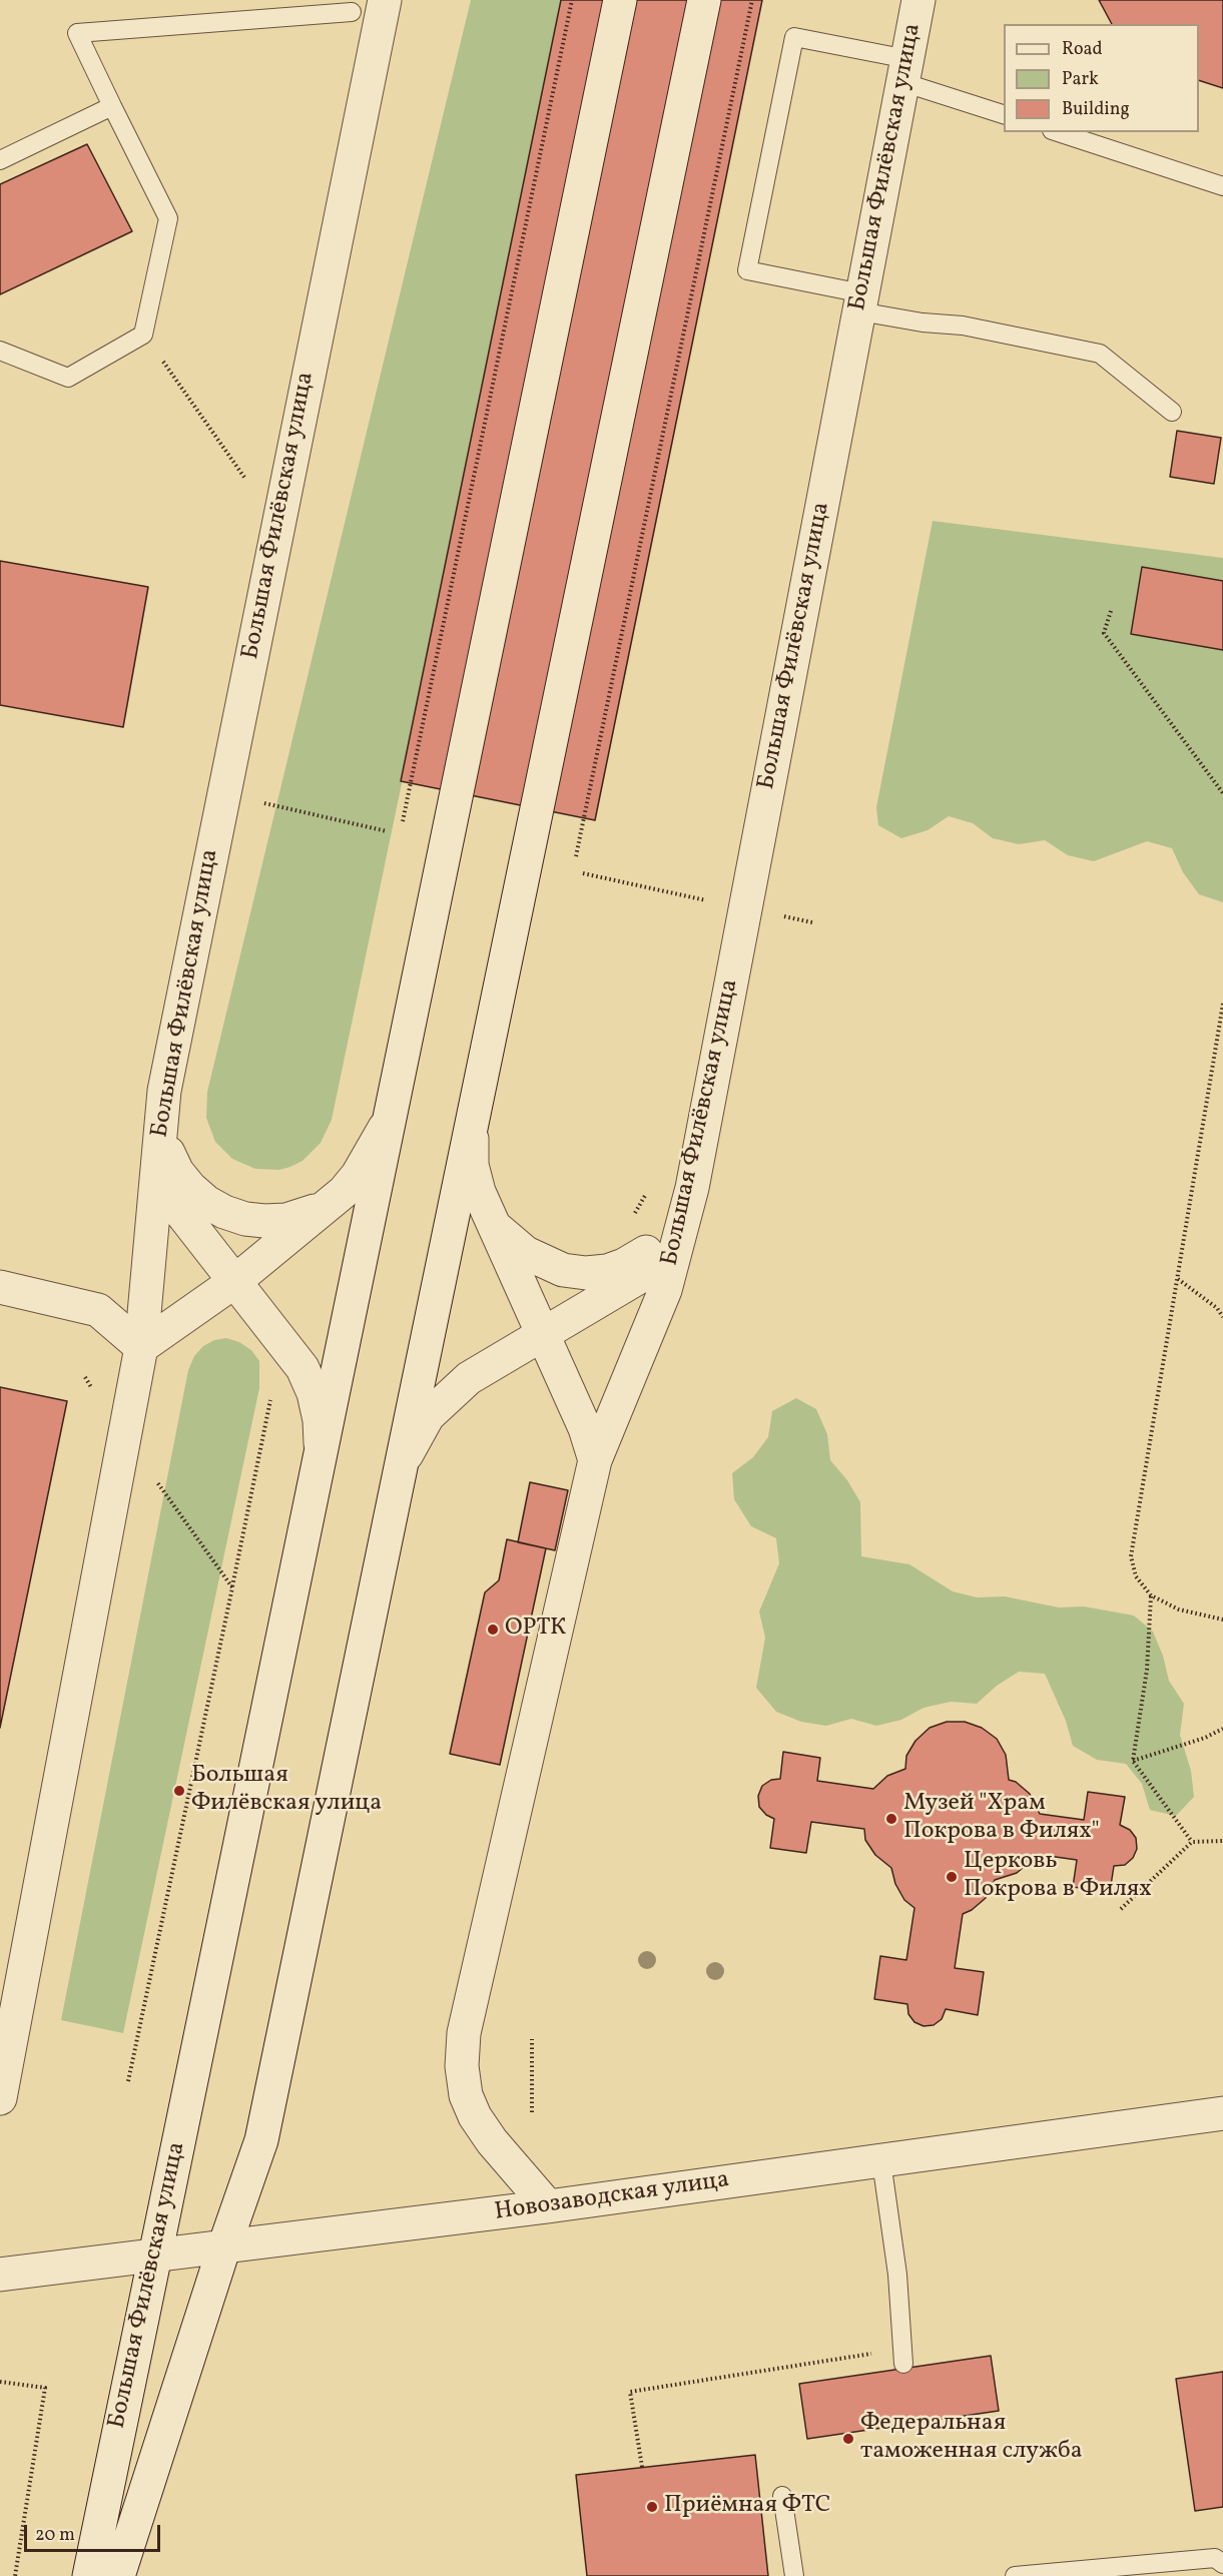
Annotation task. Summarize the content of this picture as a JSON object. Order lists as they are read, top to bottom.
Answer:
{
  "streets": {
    "street": ["Большая Филёвская улица", "Новозаводская улица"]
  },
  "crossings": [
    ["Большая Филёвская улица", "Новозаводская улица"]
  ],
  "places": [
    "ОРТК",
    "Большая Филёвская улица",
    "Музей \"Храм Покрова в Филях\"",
    "Церковь Покрова в Филях",
    "Федеральная таможенная служба",
    "Приёмная ФТС"
  ],
  "legend": ["Road", "Park", "Building"],
  "scale_bar": "20 m"
}
